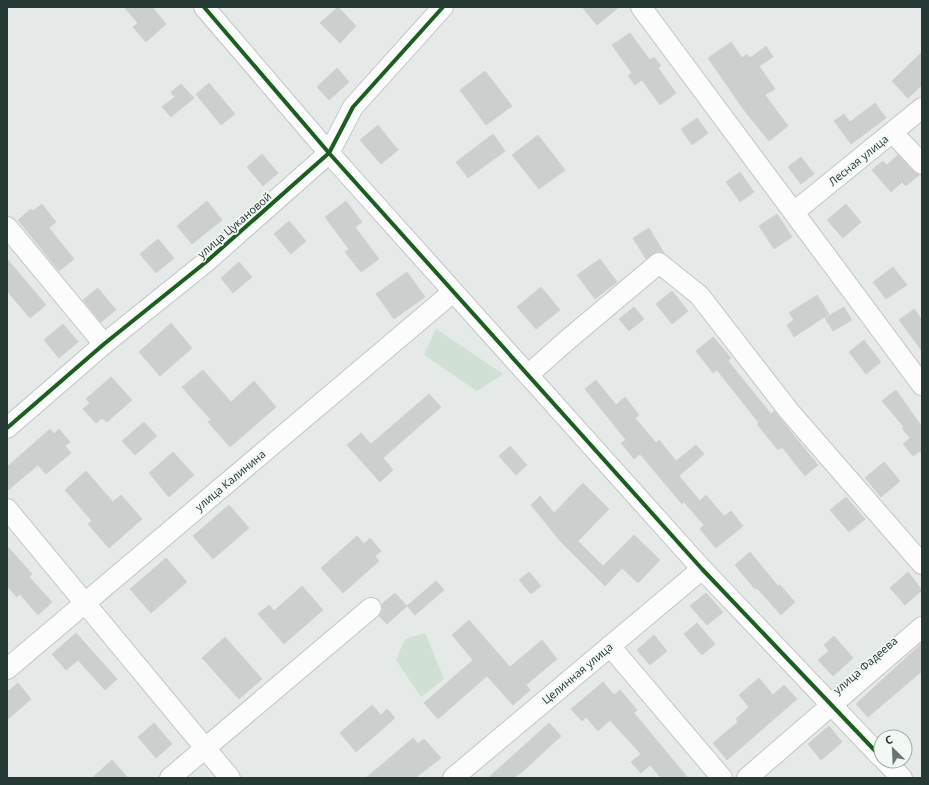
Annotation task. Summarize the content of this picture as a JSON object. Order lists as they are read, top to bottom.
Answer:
{
  "streets": {
    "street": [
      "Лесная улица",
      "улица Цукановой",
      "улица Калинина",
      "улица Фадеева",
      "Целинная улица"
    ]
  },
  "north": "top left"
}
